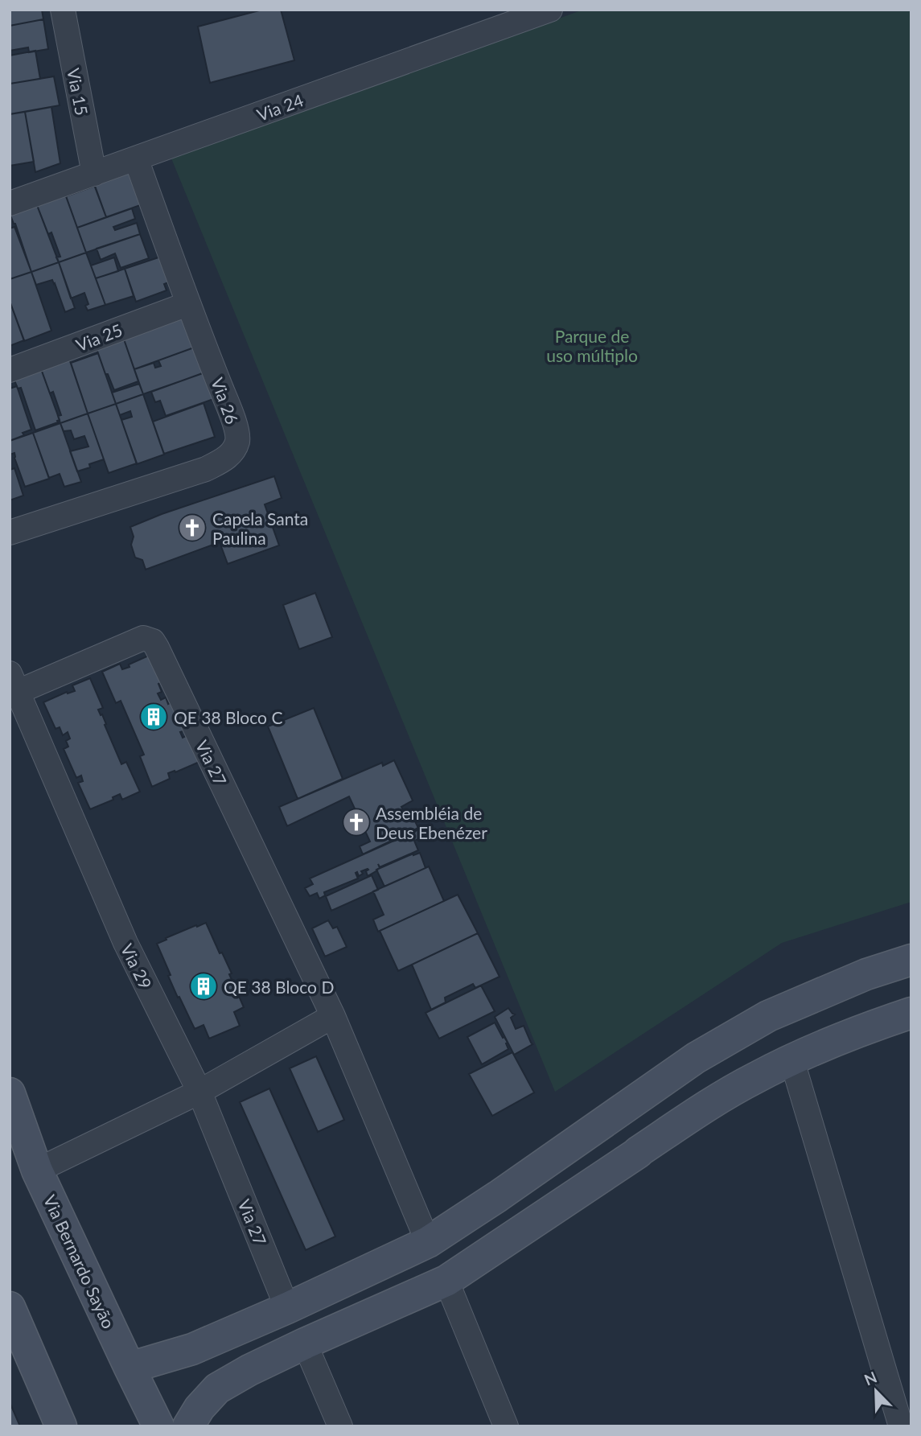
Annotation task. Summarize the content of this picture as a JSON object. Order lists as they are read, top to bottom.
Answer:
{
  "streets": {
    "street": [
      "Via 15",
      "Via 24",
      "Via 25",
      "Via 26",
      "Via 27",
      "Via 29",
      "Via Bernardo Sayão"
    ]
  },
  "crossings": [
    ["Via 15", "Via 24"],
    ["Via 24", "Via 26"],
    ["Via 25", "Via 26"],
    ["Via 27", "Via 29"]
  ],
  "parks": ["Parque de uso múltiplo"],
  "places": {
    "church": ["Capela Santa Paulina", "Assembléia de Deus Ebenézer"],
    "building": ["QE 38 Bloco C", "QE 38 Bloco D"]
  },
  "north": "top left"
}
